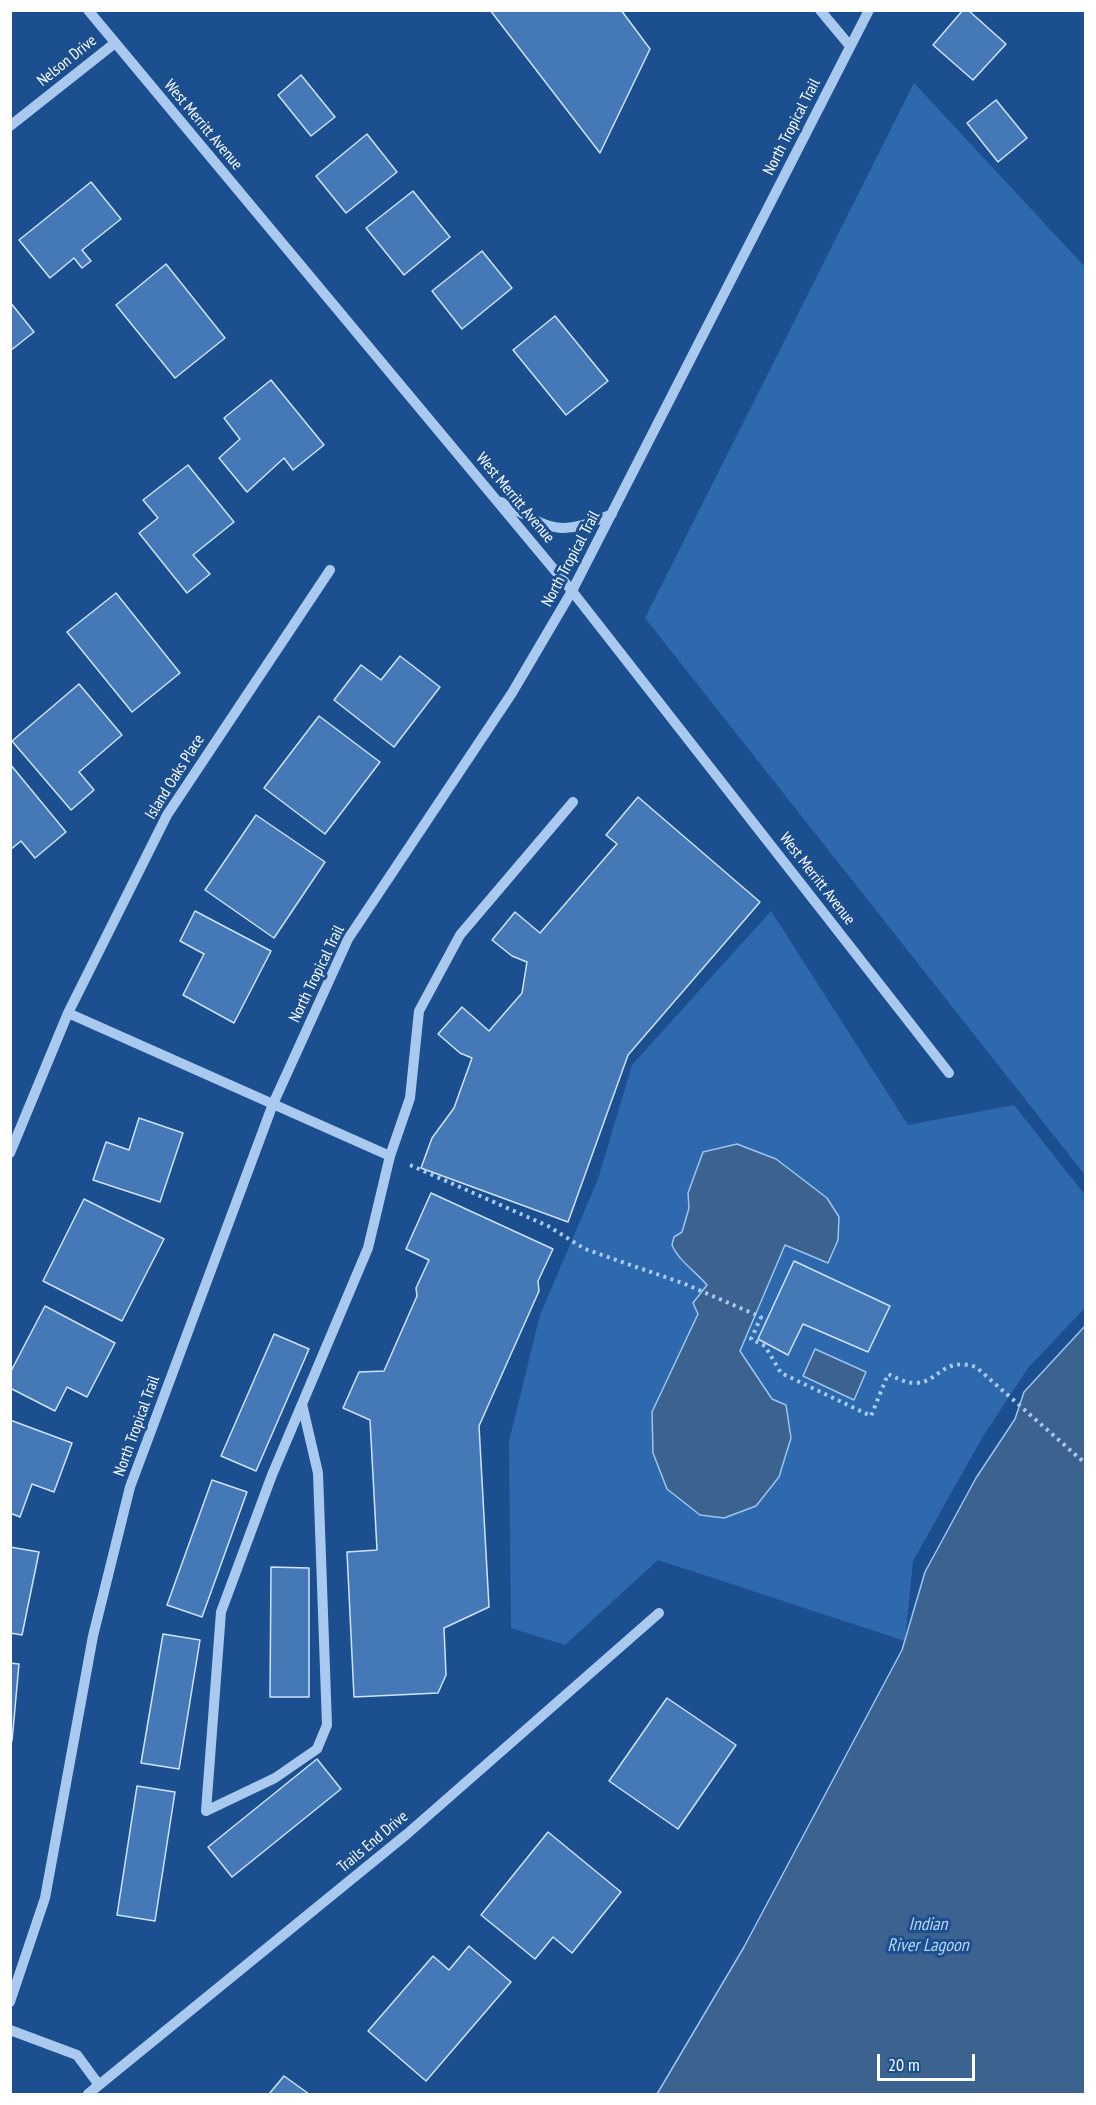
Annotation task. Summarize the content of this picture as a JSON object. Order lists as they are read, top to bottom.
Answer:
{
  "streets": {
    "street": [
      "Nelson Drive",
      "West Merritt Avenue",
      "North Tropical Trail",
      "Island Oaks Place",
      "Trails End Drive"
    ]
  },
  "crossings": [
    ["Nelson Drive", "West Merritt Avenue"],
    ["West Merritt Avenue", "North Tropical Trail"]
  ],
  "water": ["Indian River Lagoon"],
  "scale_bar": "20 m"
}
